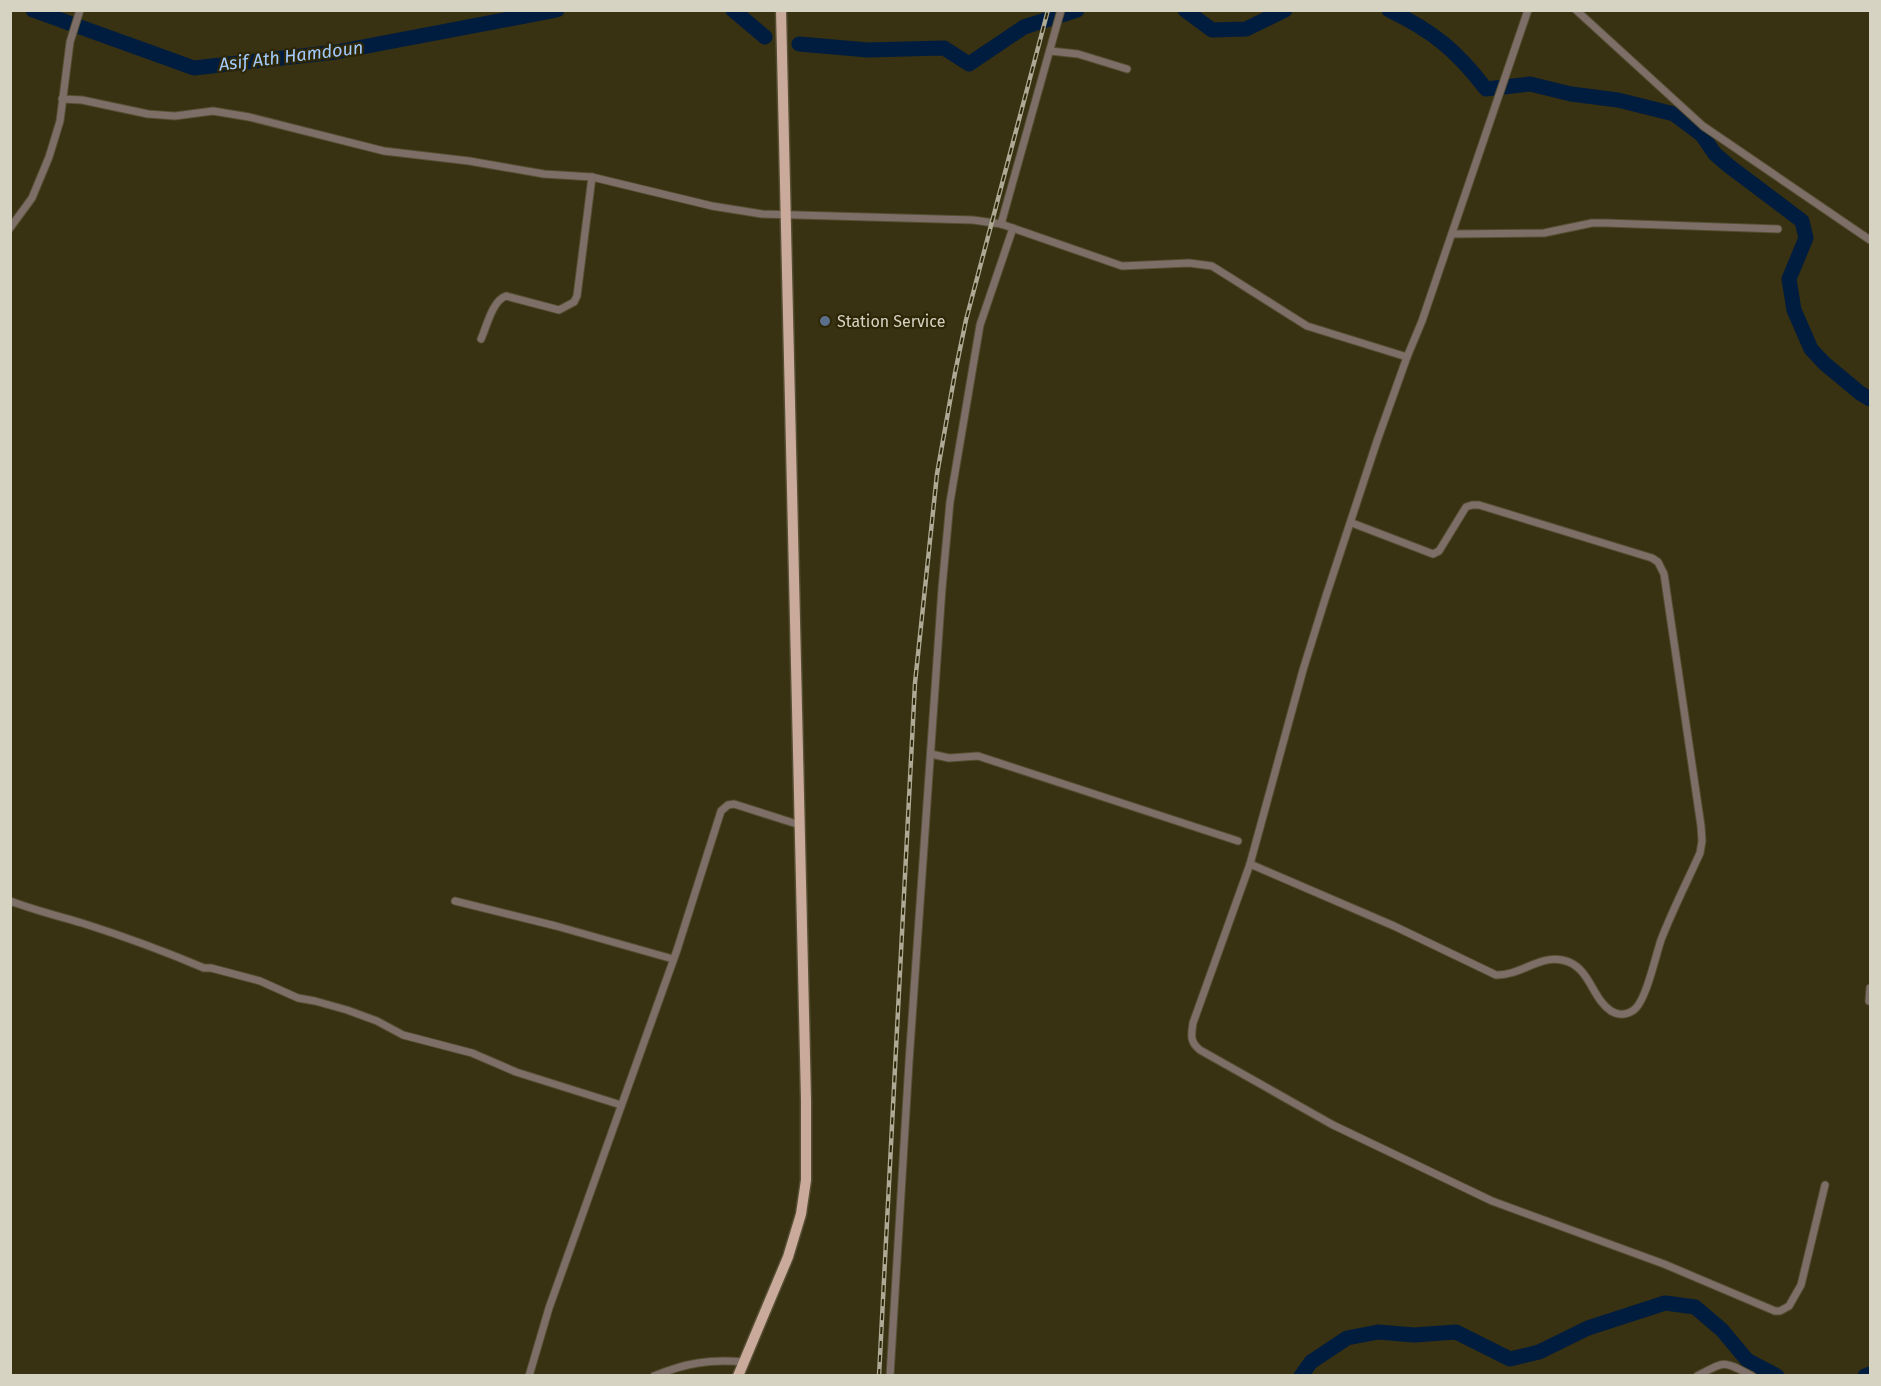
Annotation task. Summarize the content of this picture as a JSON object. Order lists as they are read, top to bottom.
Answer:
{
  "water": ["Asif Ath Hamdoun"],
  "places": ["Station Service"]
}
